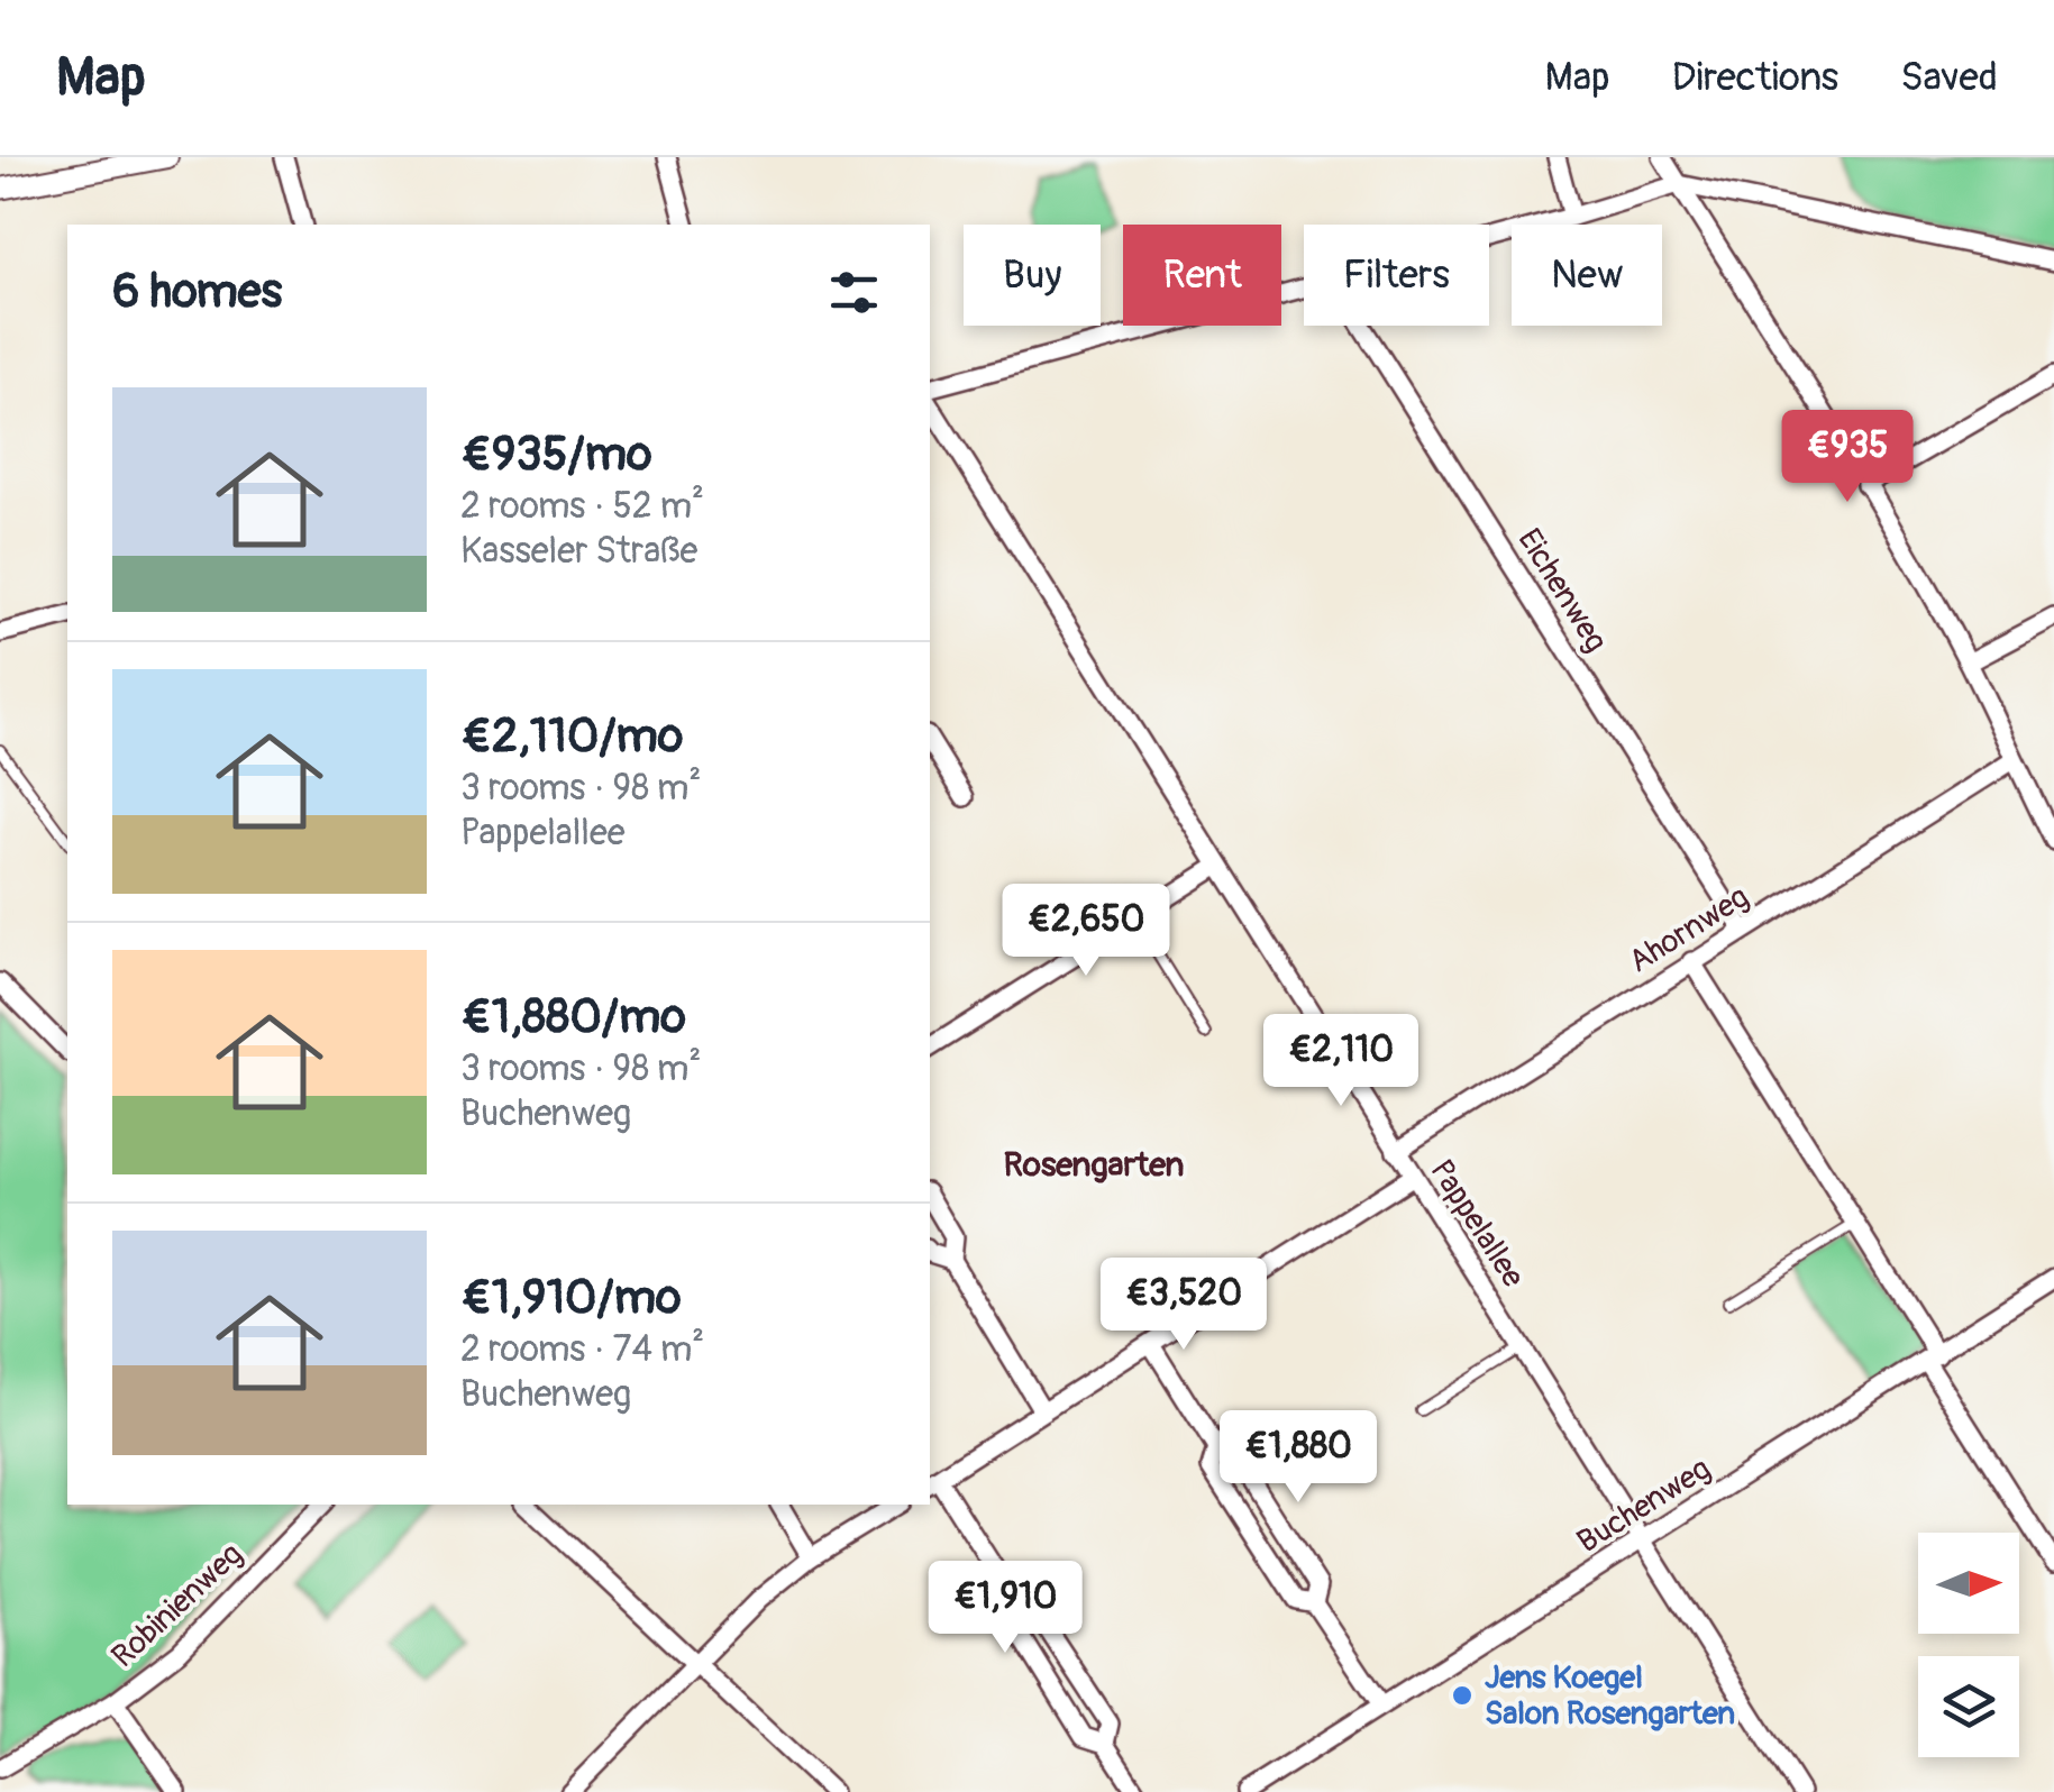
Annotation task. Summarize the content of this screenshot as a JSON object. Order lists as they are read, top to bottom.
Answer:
{
  "streets": {
    "street": [
      "Eichenweg",
      "Ahornweg",
      "Pappelallee",
      "Buchenweg",
      "Robinienweg"
    ]
  },
  "crossings": [
    ["Eichenweg", "Ahornweg"],
    ["Ahornweg", "Pappelallee"],
    ["Pappelallee", "Buchenweg"]
  ],
  "districts": ["Rosengarten"],
  "places": ["Jens Koegel Salon Rosengarten"],
  "north": "right",
  "page": {
    "header": "Map",
    "nav": ["Map", "Directions", "Saved"],
    "chip": [
      "Buy",
      "Rent",
      "Filters",
      "New"
    ],
    "heading": "6 homes",
    "list": [
      {
        "name": "€935/mo",
        "note": "2 rooms · 52 m² · Kasseler Straße"
      },
      {
        "name": "€2,110/mo",
        "note": "3 rooms · 98 m² · Pappelallee"
      },
      {
        "name": "€1,880/mo",
        "note": "3 rooms · 98 m² · Buchenweg"
      },
      {
        "name": "€1,910/mo",
        "note": "2 rooms · 74 m² · Buchenweg"
      }
    ],
    "price": [
      "€935",
      "€2,650",
      "€2,110",
      "€3,520",
      "€1,880",
      "€1,910"
    ]
  }
}
